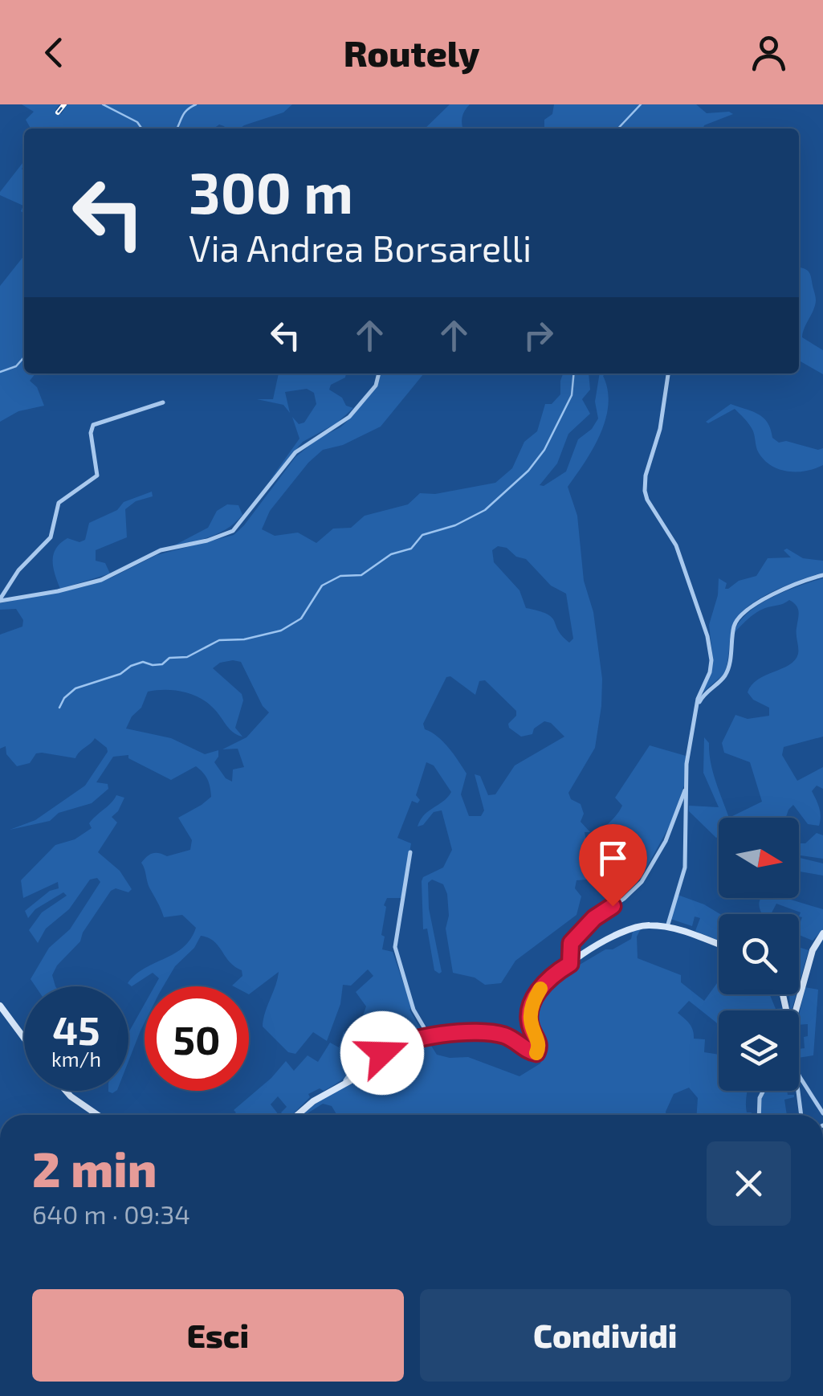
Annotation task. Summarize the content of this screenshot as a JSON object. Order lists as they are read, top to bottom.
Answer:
{
  "north": "right",
  "page": {
    "header": "Routely",
    "turn": ["300 m", "Via Andrea Borsarelli"],
    "speed": "45 km/h",
    "limit": "50",
    "heading": ["2 min", "640 m · 09:34"],
    "buttons": ["Esci", "Condividi"]
  }
}
